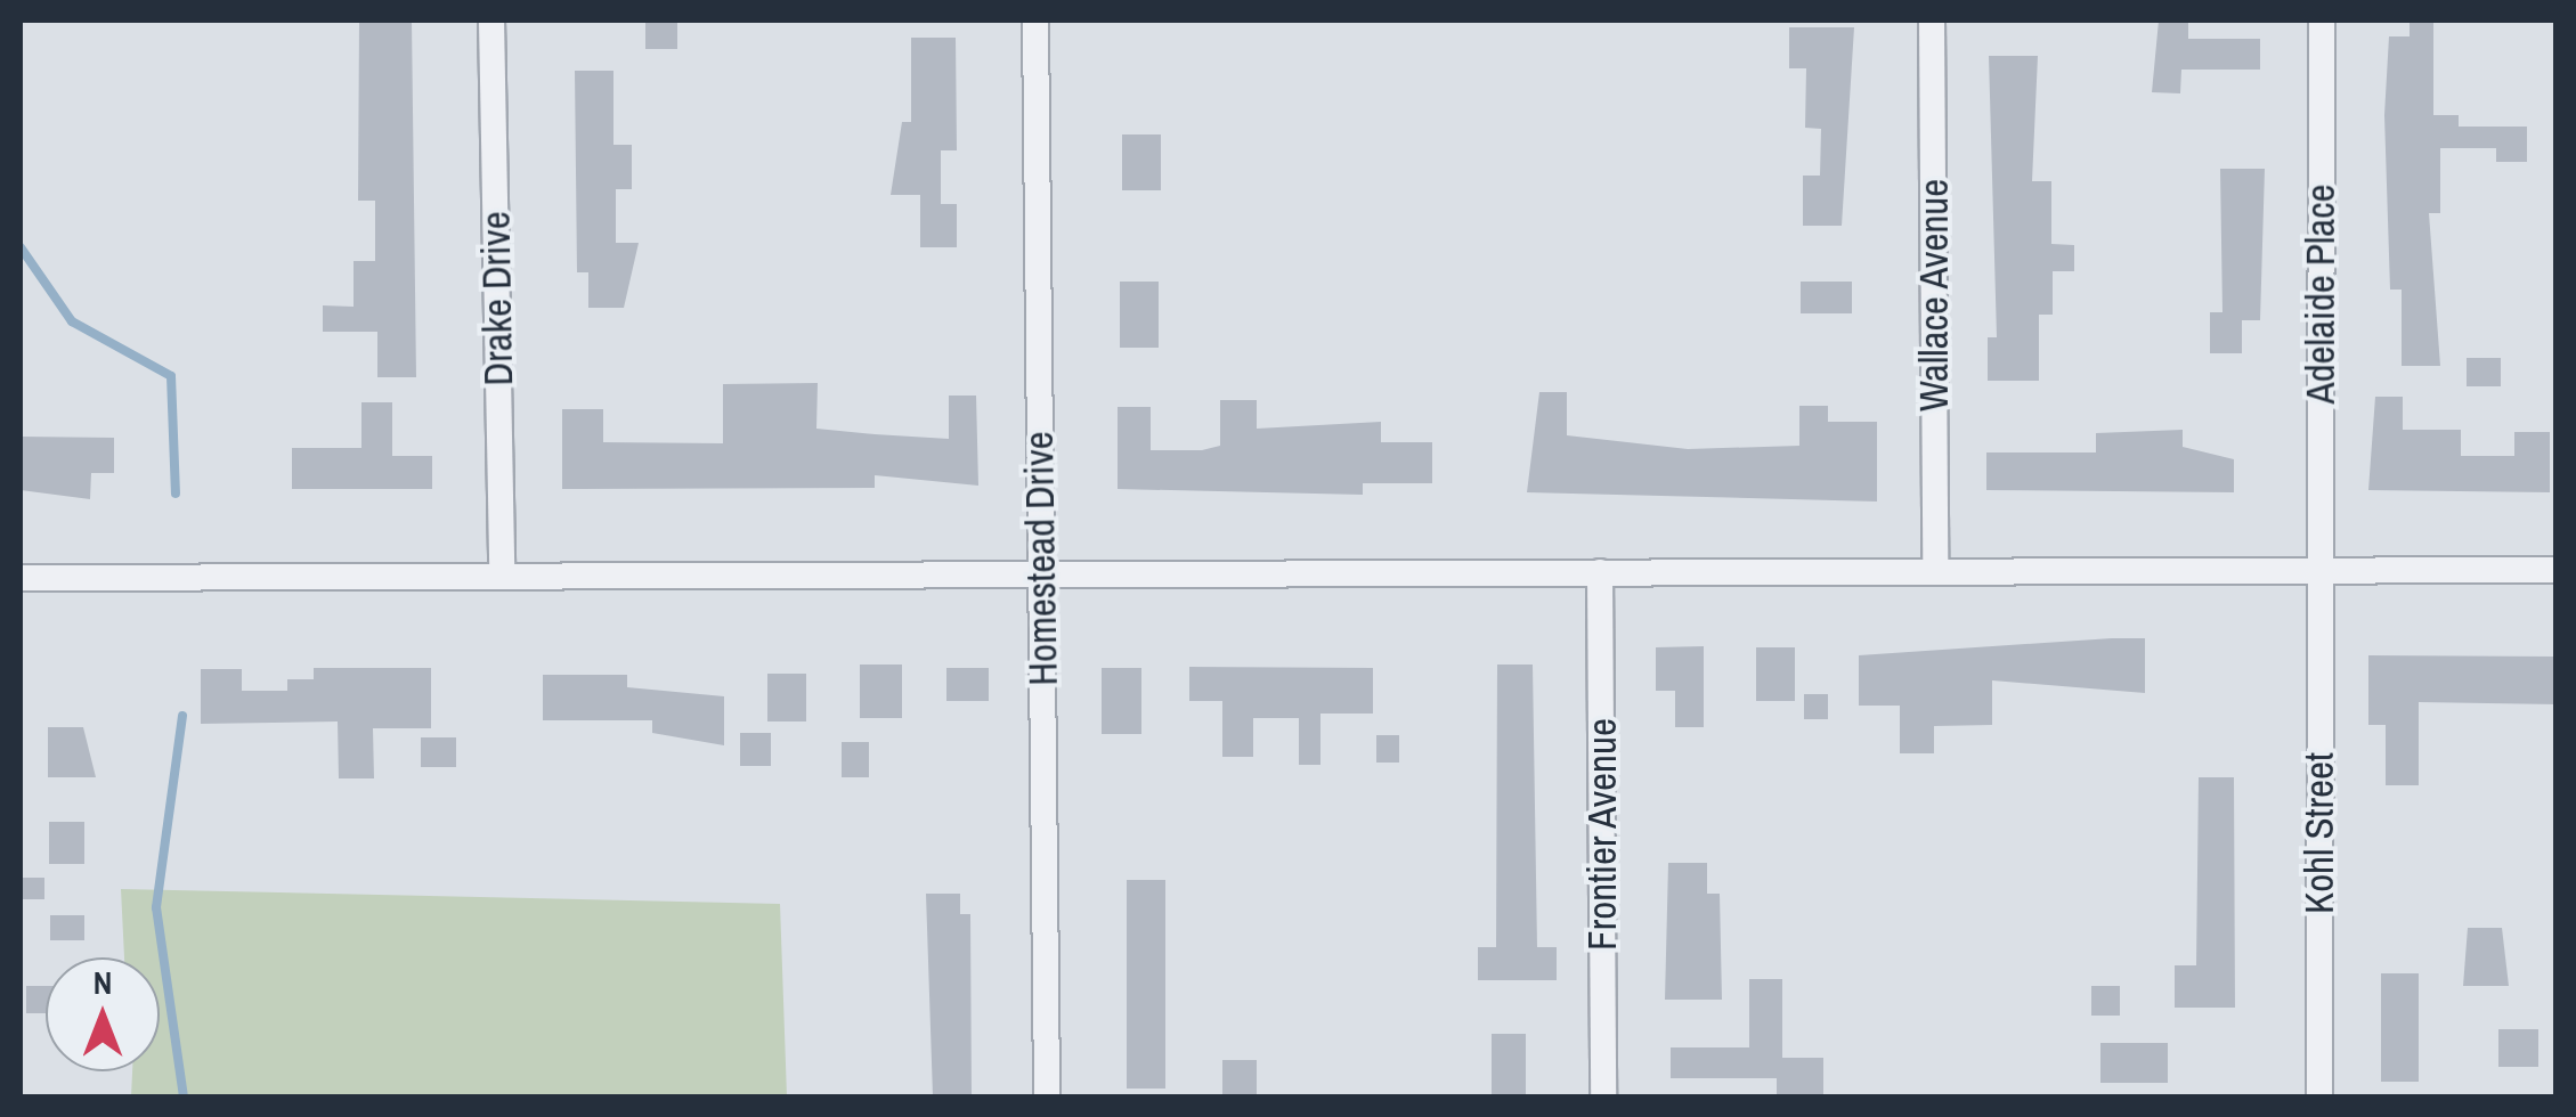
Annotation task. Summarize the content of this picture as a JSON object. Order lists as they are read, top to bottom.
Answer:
{
  "streets": {
    "street": [
      "Adelaide Place",
      "Wallace Avenue",
      "Drake Drive",
      "Homestead Drive",
      "Kohl Street",
      "Frontier Avenue"
    ]
  },
  "crossings": [
    ["Adelaide Place", "Kohl Street"]
  ],
  "north": "top"
}
